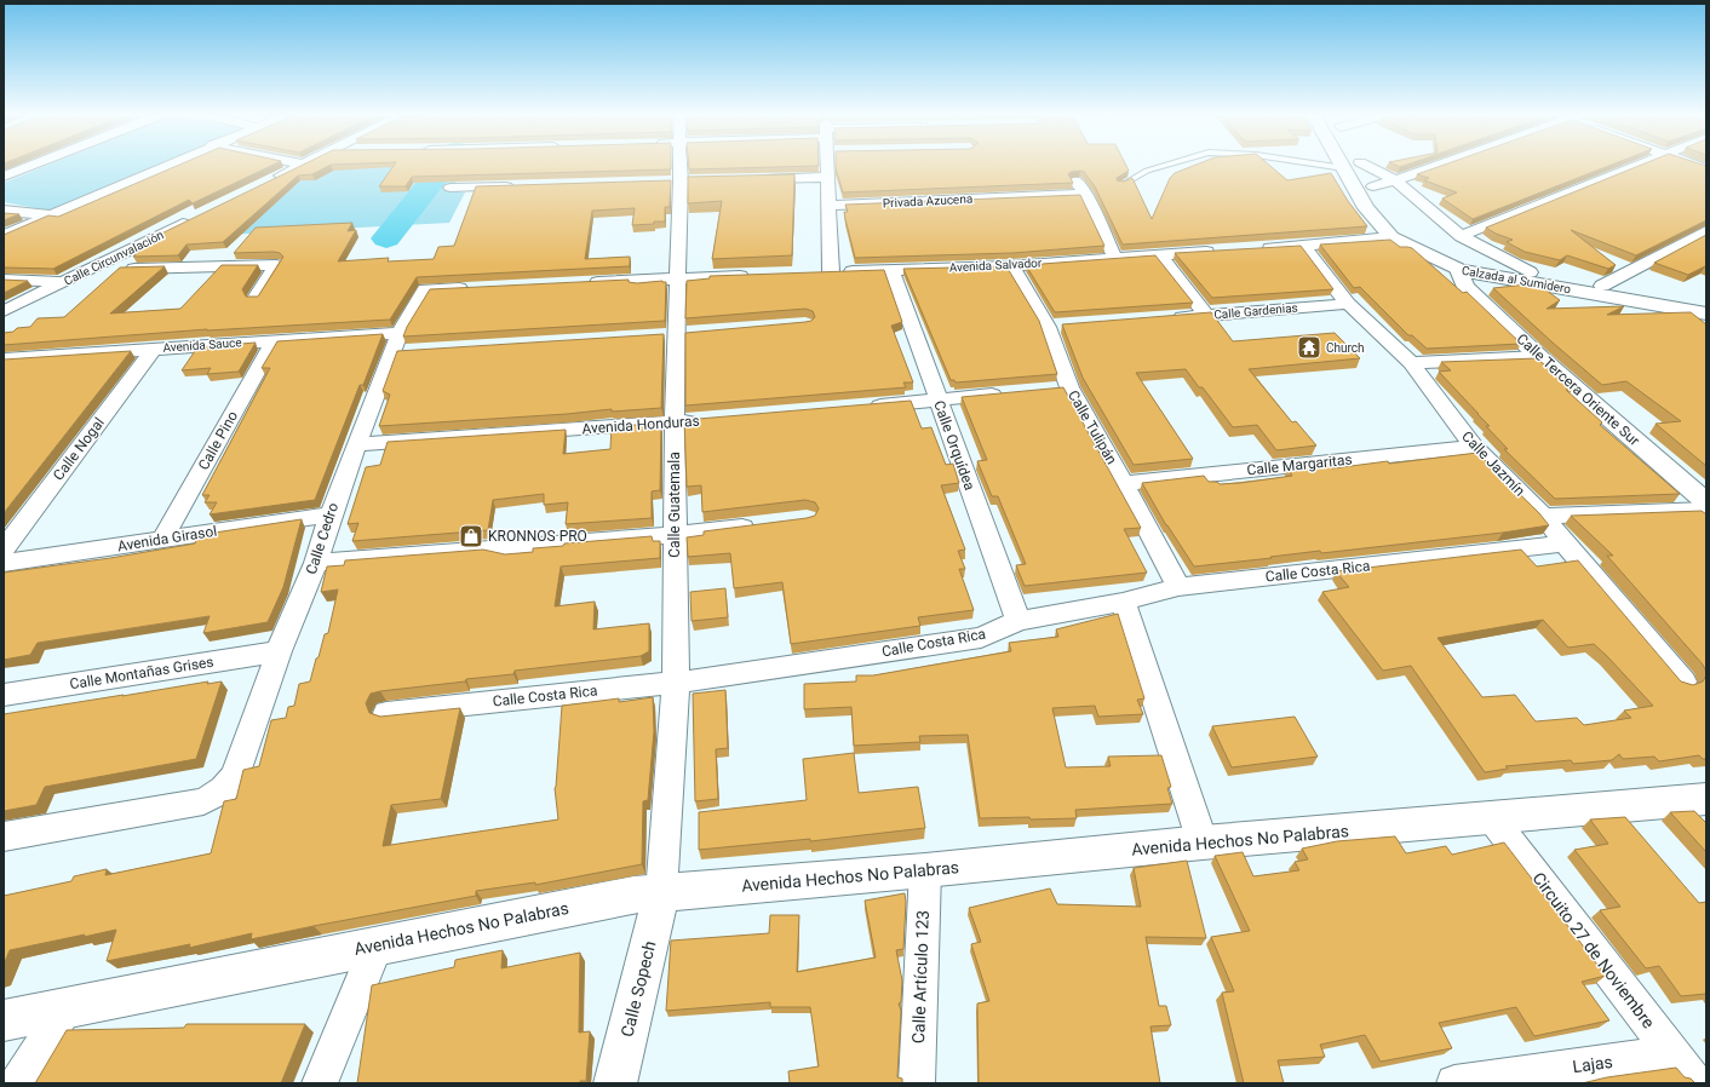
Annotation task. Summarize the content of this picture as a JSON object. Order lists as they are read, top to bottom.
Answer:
{
  "streets": {
    "street": [
      "Privada Azucena",
      "Calle Circunvalación",
      "Avenida Salvador",
      "Calzada al Sumidero",
      "Calle Gardenias",
      "Avenida Sauce",
      "Calle Tercera Oriente Sur",
      "Avenida Honduras",
      "Calle Tulipán",
      "Calle Pino",
      "Calle Orquídea",
      "Calle Nogal",
      "Calle Jazmín",
      "Calle Margaritas",
      "Calle Guatemala",
      "Avenida Girasol",
      "Calle Cedro",
      "Calle Costa Rica",
      "Calle Montañas Grises",
      "Avenida Hechos No Palabras",
      "Circuito 27 de Noviembre",
      "Calle Artículo 123",
      "Calle Sopech",
      "Lajas"
    ]
  },
  "crossings": [
    ["Avenida Salvador", "Calle Tulipán"],
    ["Avenida Salvador", "Calle Orquídea"],
    ["Calzada al Sumidero", "Calle Tercera Oriente Sur"],
    ["Calle Gardenias", "Calle Jazmín"],
    ["Avenida Sauce", "Calle Pino"],
    ["Avenida Sauce", "Calle Nogal"],
    ["Avenida Sauce", "Calle Cedro"],
    ["Avenida Honduras", "Calle Guatemala"],
    ["Avenida Honduras", "Calle Cedro"],
    ["Calle Tulipán", "Calle Margaritas"],
    ["Calle Tulipán", "Calle Costa Rica"],
    ["Calle Pino", "Avenida Girasol"],
    ["Calle Orquídea", "Calle Costa Rica"],
    ["Calle Jazmín", "Calle Margaritas"],
    ["Calle Jazmín", "Calle Costa Rica"],
    ["Calle Guatemala", "Calle Costa Rica"],
    ["Calle Guatemala", "Avenida Hechos No Palabras"],
    ["Calle Guatemala", "Calle Sopech"],
    ["Avenida Girasol", "Calle Cedro"],
    ["Calle Cedro", "Calle Montañas Grises"],
    ["Avenida Hechos No Palabras", "Circuito 27 de Noviembre"],
    ["Avenida Hechos No Palabras", "Calle Artículo 123"],
    ["Avenida Hechos No Palabras", "Calle Sopech"],
    ["Circuito 27 de Noviembre", "Lajas"]
  ],
  "places": {
    "temple": ["Church"],
    "shop": ["KRONNOS PRO"]
  }
}
